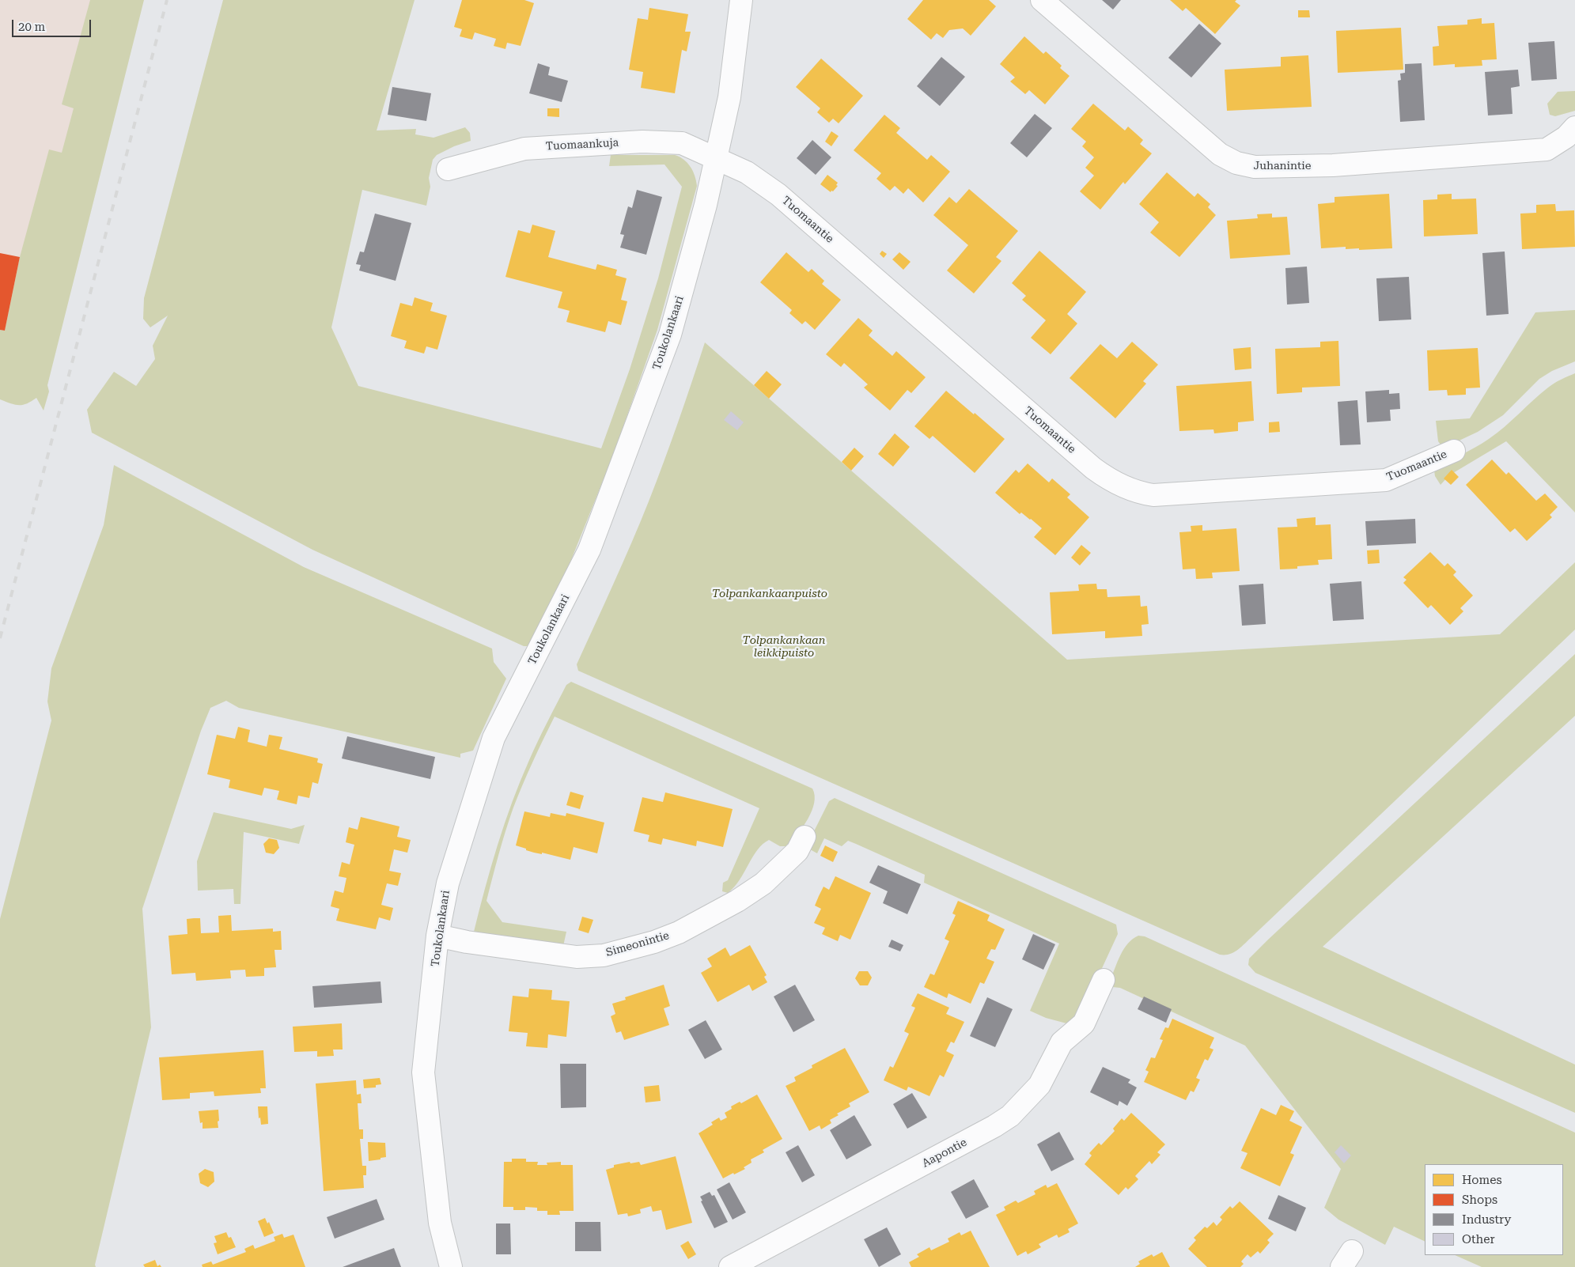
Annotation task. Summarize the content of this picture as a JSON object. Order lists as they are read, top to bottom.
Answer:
{
  "streets": {
    "street": [
      "Tuomaankuja",
      "Juhanintie",
      "Tuomaantie",
      "Toukolankaari",
      "Simeonintie",
      "Aapontie"
    ]
  },
  "crossings": [
    ["Tuomaankuja", "Tuomaantie"],
    ["Tuomaankuja", "Toukolankaari"],
    ["Tuomaantie", "Toukolankaari"],
    ["Toukolankaari", "Simeonintie"]
  ],
  "parks": ["Tolpankankaanpuisto", "Tolpankankaan leikkipuisto"],
  "legend": [
    "Homes",
    "Shops",
    "Industry",
    "Other"
  ],
  "scale_bar": "20 m"
}
